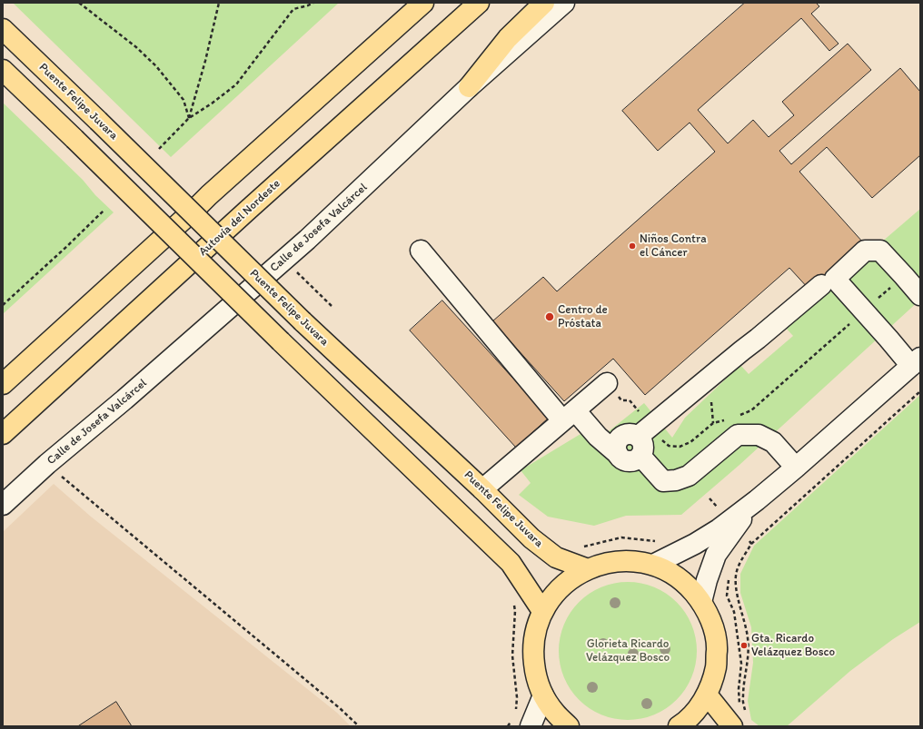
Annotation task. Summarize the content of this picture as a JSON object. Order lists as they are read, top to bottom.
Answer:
{
  "streets": {
    "main road": ["Puente Felipe Juvara", "Autovía del Nordeste"],
    "street": ["Calle de Josefa Valcárcel"]
  },
  "parks": ["Glorieta Ricardo Velázquez Bosco"],
  "places": ["Niños Contra el Cáncer", "Centro de Próstata", "Gta. Ricardo Velázquez Bosco"]
}
